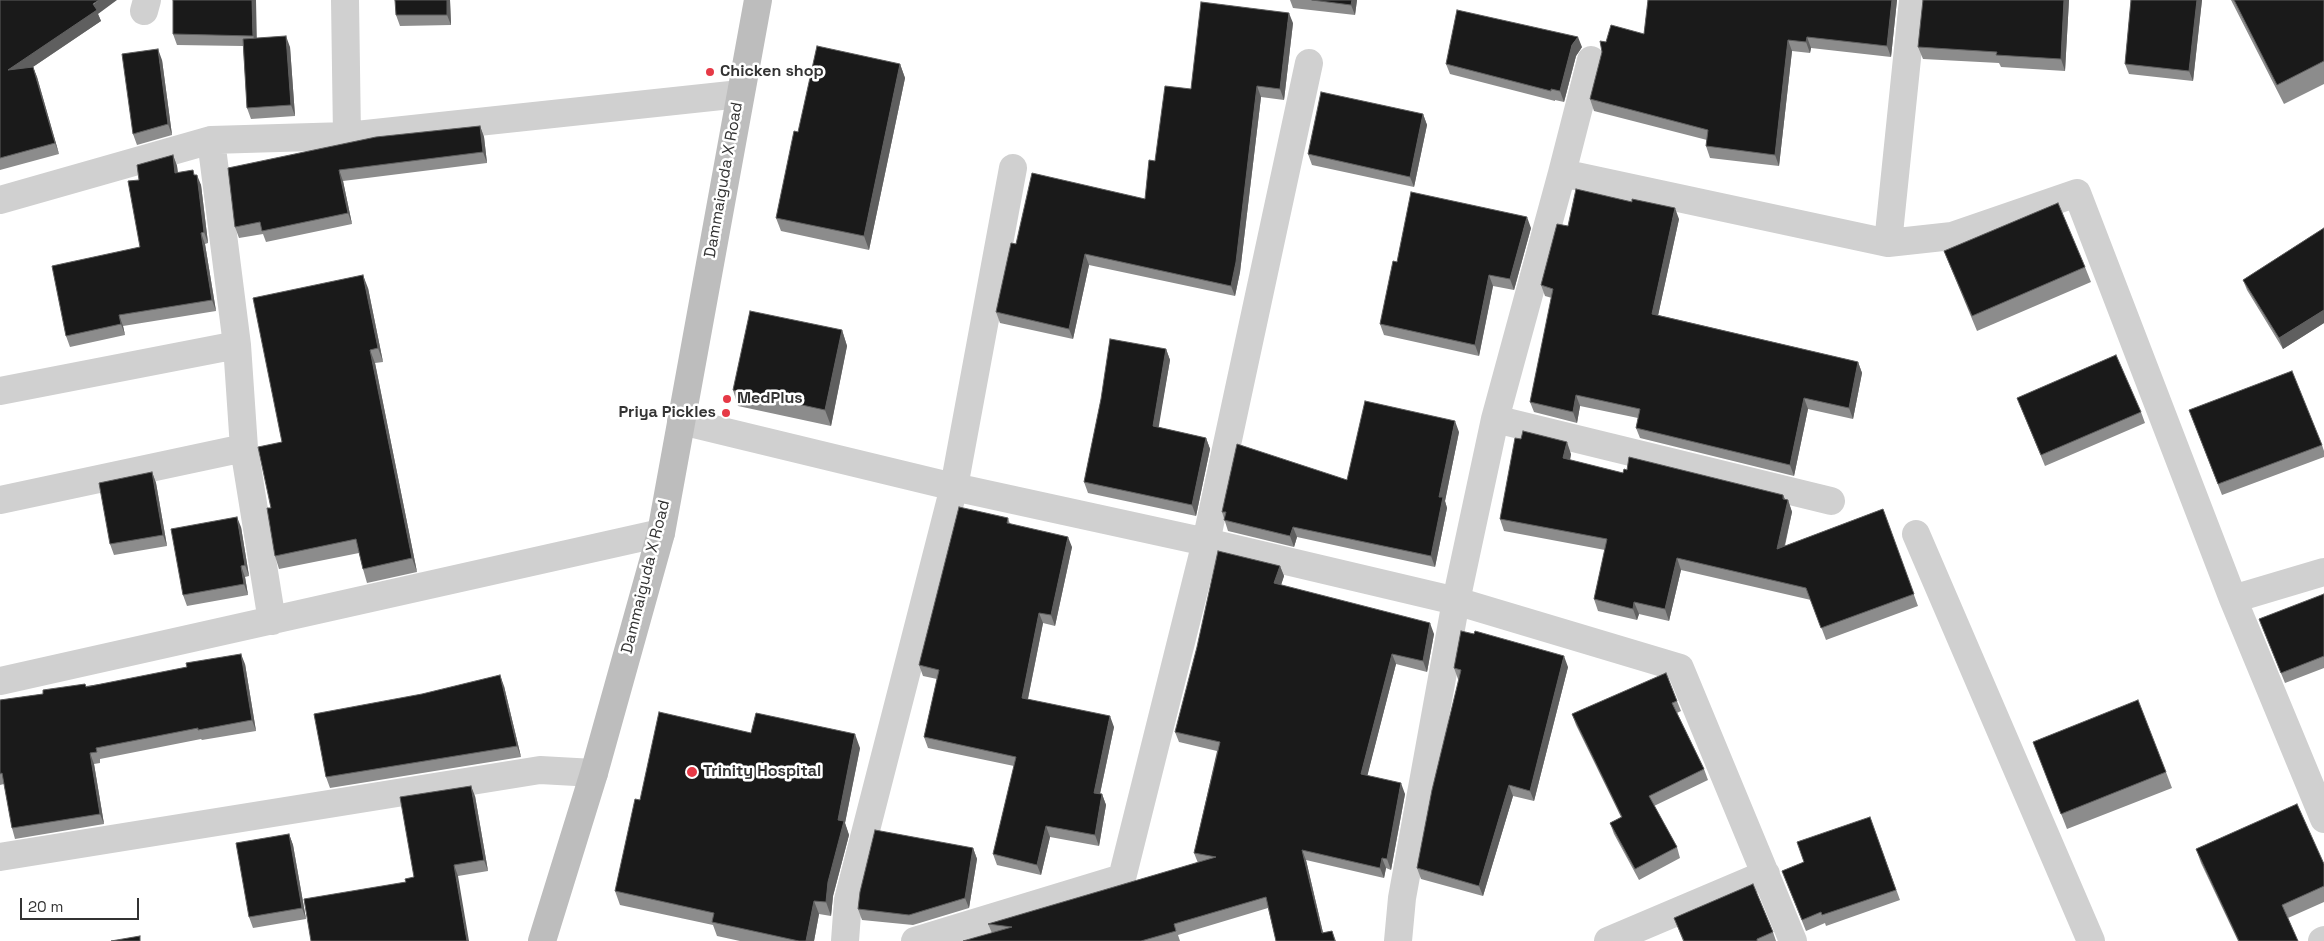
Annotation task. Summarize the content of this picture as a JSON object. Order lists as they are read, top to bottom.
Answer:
{
  "streets": {
    "street": ["Dammaiguda X Road"]
  },
  "places": [
    "Chicken shop",
    "MedPlus",
    "Priya Pickles",
    "Trinity Hospital"
  ],
  "scale_bar": "20 m"
}
